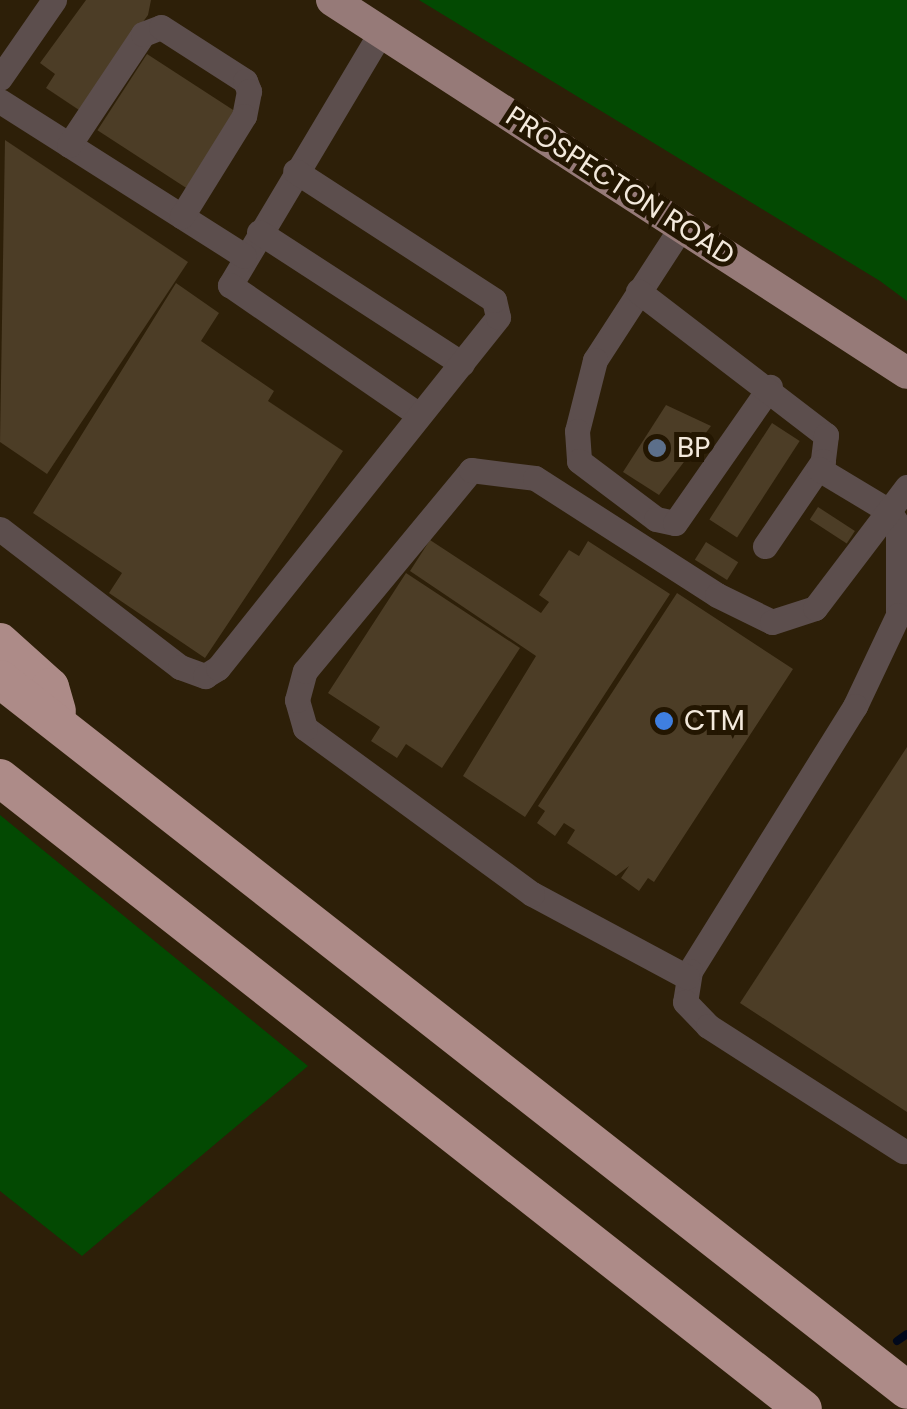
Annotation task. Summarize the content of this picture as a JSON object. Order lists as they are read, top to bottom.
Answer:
{
  "streets": {
    "main road": ["PROSPECTON ROAD"]
  },
  "places": ["BP", "CTM"]
}
